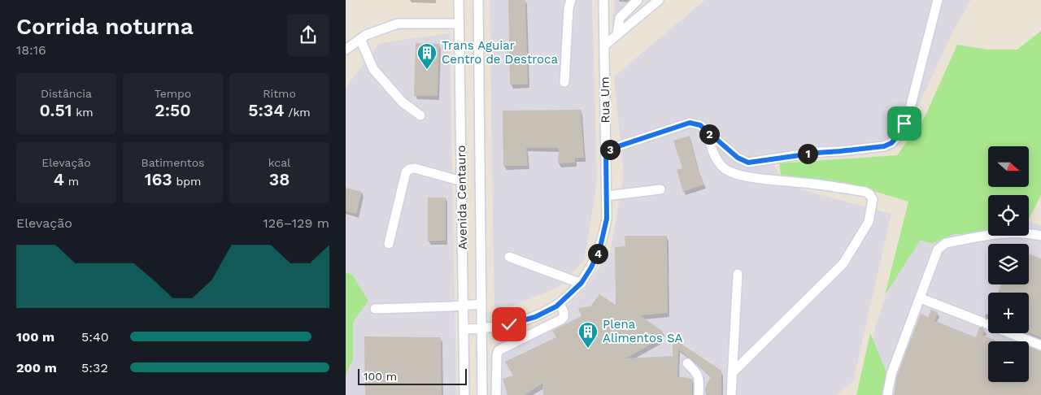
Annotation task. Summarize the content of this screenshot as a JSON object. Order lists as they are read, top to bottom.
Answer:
{
  "streets": {
    "street": ["Rua Um", "Avenida Centauro"]
  },
  "crossings": [
    ["Rua Um", "Avenida Centauro"]
  ],
  "places": {
    "building": ["Trans Aguiar Centro de Destroca", "Plena Alimentos SA"]
  },
  "scale_bar": "100 m",
  "north": "right",
  "page": {
    "heading": ["Corrida noturna", "18:16"],
    "stats": [
      ["Distância", "0.51 km"],
      ["Tempo", "2:50"],
      ["Ritmo", "5:34 /km"],
      ["Elevação", "4 m"],
      ["Batimentos", "163 bpm"],
      ["kcal", "38"]
    ],
    "pins": [
      "2",
      "3",
      "1",
      "4"
    ],
    "map_buttons": ["+", "−"],
    "chart": ["Elevação", "126–129 m"],
    "list": [
      {
        "name": "100 m",
        "note": "5:40"
      },
      {
        "name": "200 m",
        "note": "5:32"
      }
    ],
    "scale": "100 m"
  }
}
